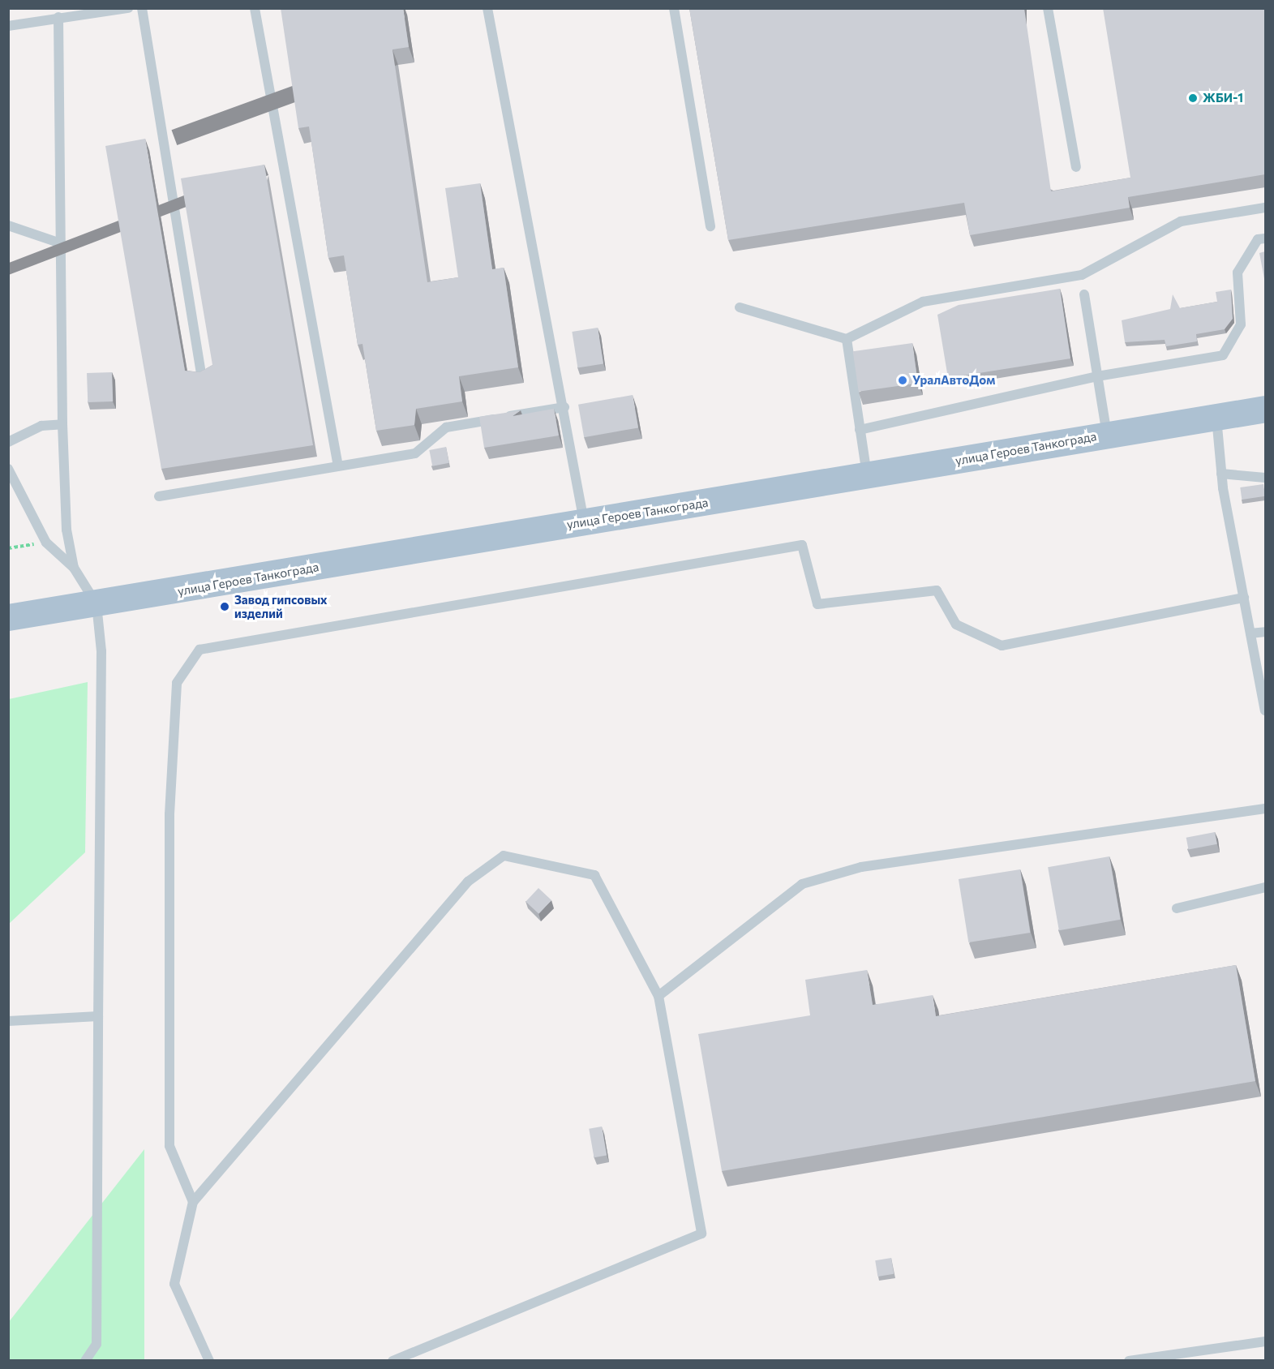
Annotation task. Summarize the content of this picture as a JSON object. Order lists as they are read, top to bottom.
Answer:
{
  "streets": {
    "main road": ["улица Героев Танкограда"]
  },
  "places": ["ЖБИ-1", "УралАвтоДом", "Завод гипсовых изделий"]
}
